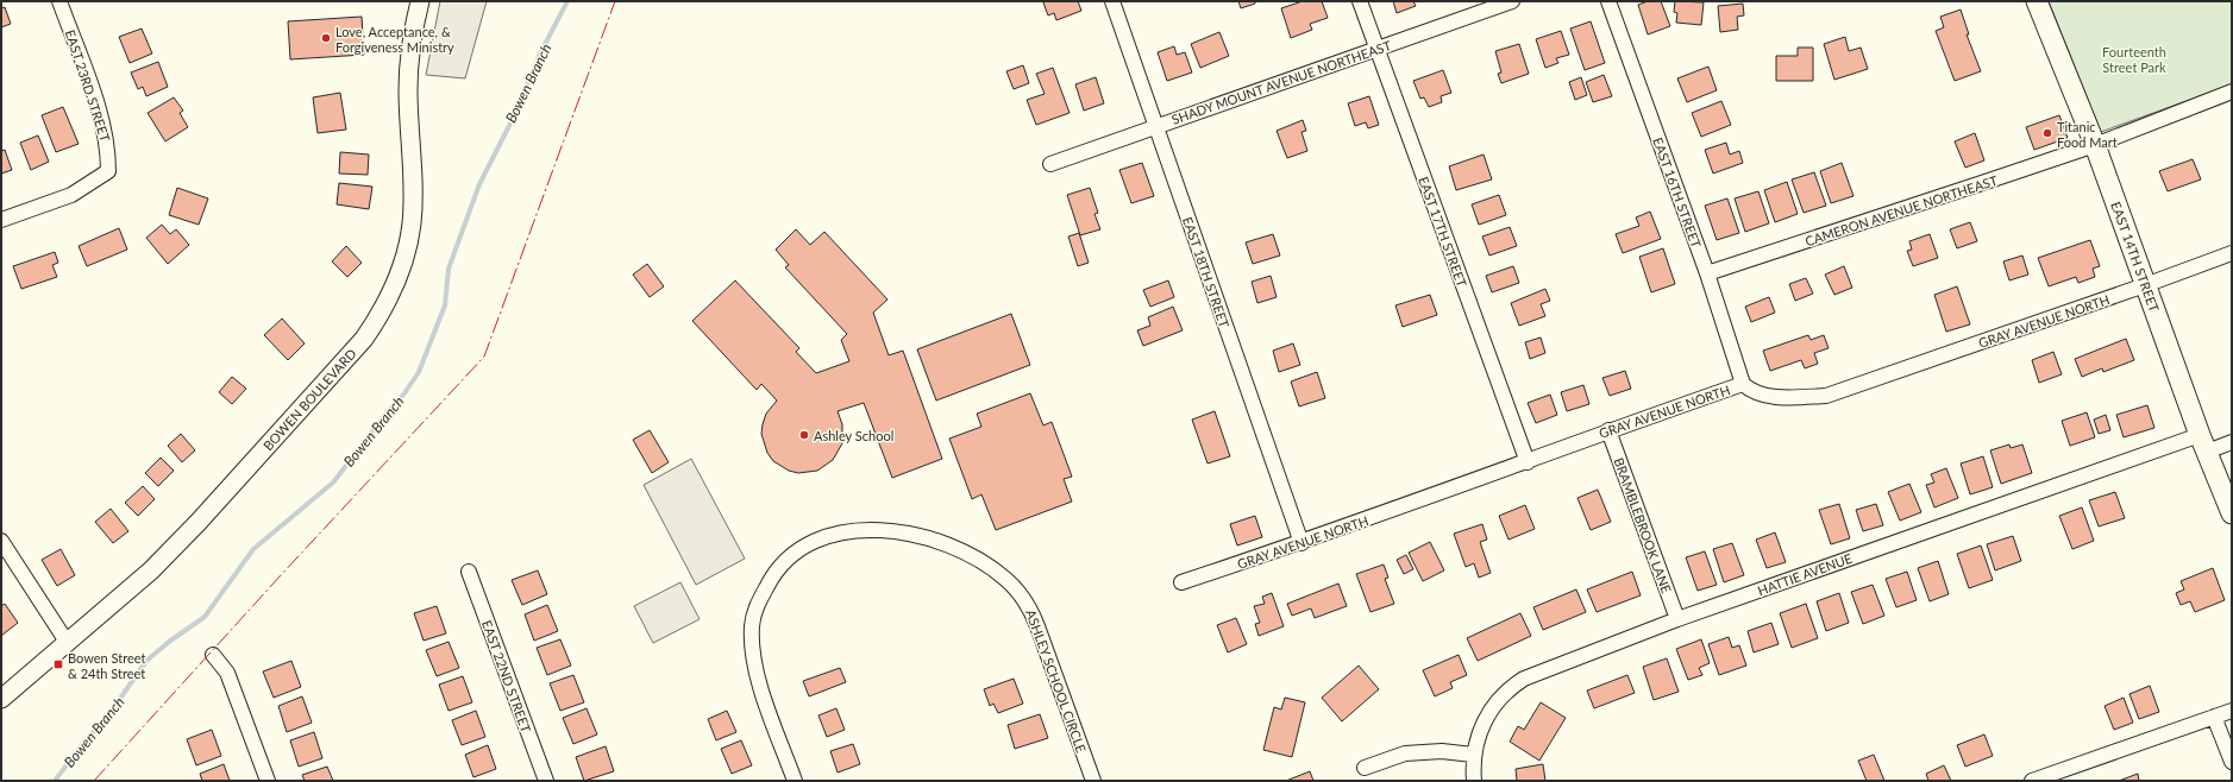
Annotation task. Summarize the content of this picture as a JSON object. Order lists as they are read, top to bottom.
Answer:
{
  "streets": {
    "main road": ["EAST 14TH STREET"],
    "street": [
      "SHADY MOUNT AVENUE NORTHEAST",
      "EAST 23RD STREET",
      "EAST 16TH STREET",
      "CAMERON AVENUE NORTHEAST",
      "EAST 17TH STREET",
      "EAST 18TH STREET",
      "GRAY AVENUE NORTH",
      "BOWEN BOULEVARD",
      "BRAMBLEBROOK LANE",
      "HATTIE AVENUE",
      "EAST 22ND STREET",
      "ASHLEY SCHOOL CIRCLE"
    ]
  },
  "crossings": [
    ["SHADY MOUNT AVENUE NORTHEAST", "EAST 17TH STREET"],
    ["SHADY MOUNT AVENUE NORTHEAST", "EAST 18TH STREET"],
    ["EAST 16TH STREET", "CAMERON AVENUE NORTHEAST"],
    ["EAST 16TH STREET", "GRAY AVENUE NORTH"],
    ["CAMERON AVENUE NORTHEAST", "EAST 14TH STREET"],
    ["EAST 17TH STREET", "GRAY AVENUE NORTH"],
    ["EAST 14TH STREET", "GRAY AVENUE NORTH"],
    ["EAST 14TH STREET", "HATTIE AVENUE"],
    ["EAST 18TH STREET", "GRAY AVENUE NORTH"],
    ["GRAY AVENUE NORTH", "BRAMBLEBROOK LANE"],
    ["BRAMBLEBROOK LANE", "HATTIE AVENUE"]
  ],
  "water": ["Bowen Branch"],
  "parks": ["Fourteenth Street Park"],
  "places": {
    "other": ["Love, Acceptance, & Forgiveness Ministry", "Titanic Food Mart", "Ashley School"],
    "transit": ["Bowen Street & 24th Street"]
  }
}
